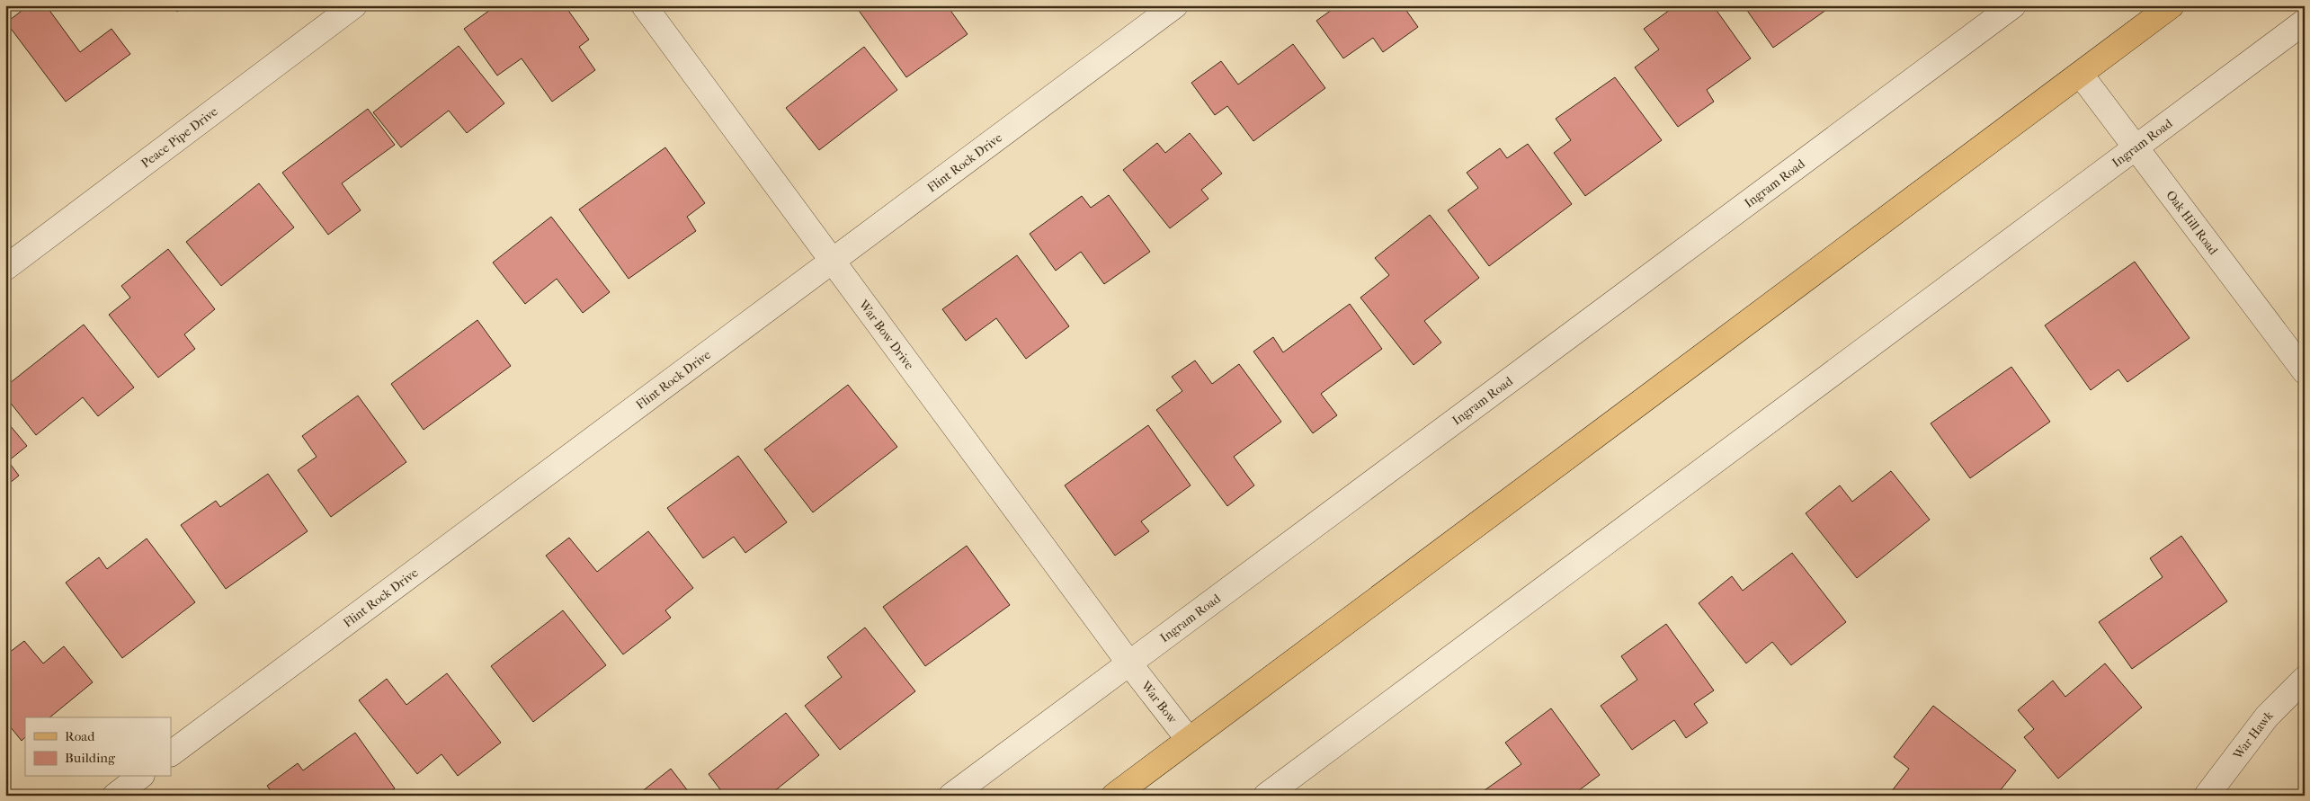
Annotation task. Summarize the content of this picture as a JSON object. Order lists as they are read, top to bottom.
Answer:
{
  "streets": {
    "street": [
      "Peace Pipe Drive",
      "Ingram Road",
      "Flint Rock Drive",
      "Oak Hill Road",
      "War Bow Drive",
      "War Bow",
      "War Hawk"
    ]
  },
  "crossings": [
    ["Ingram Road", "Oak Hill Road"],
    ["Ingram Road", "War Bow Drive"],
    ["Ingram Road", "War Bow"],
    ["Flint Rock Drive", "War Bow Drive"],
    ["War Bow Drive", "War Bow"]
  ],
  "legend": ["Road", "Building"]
}
